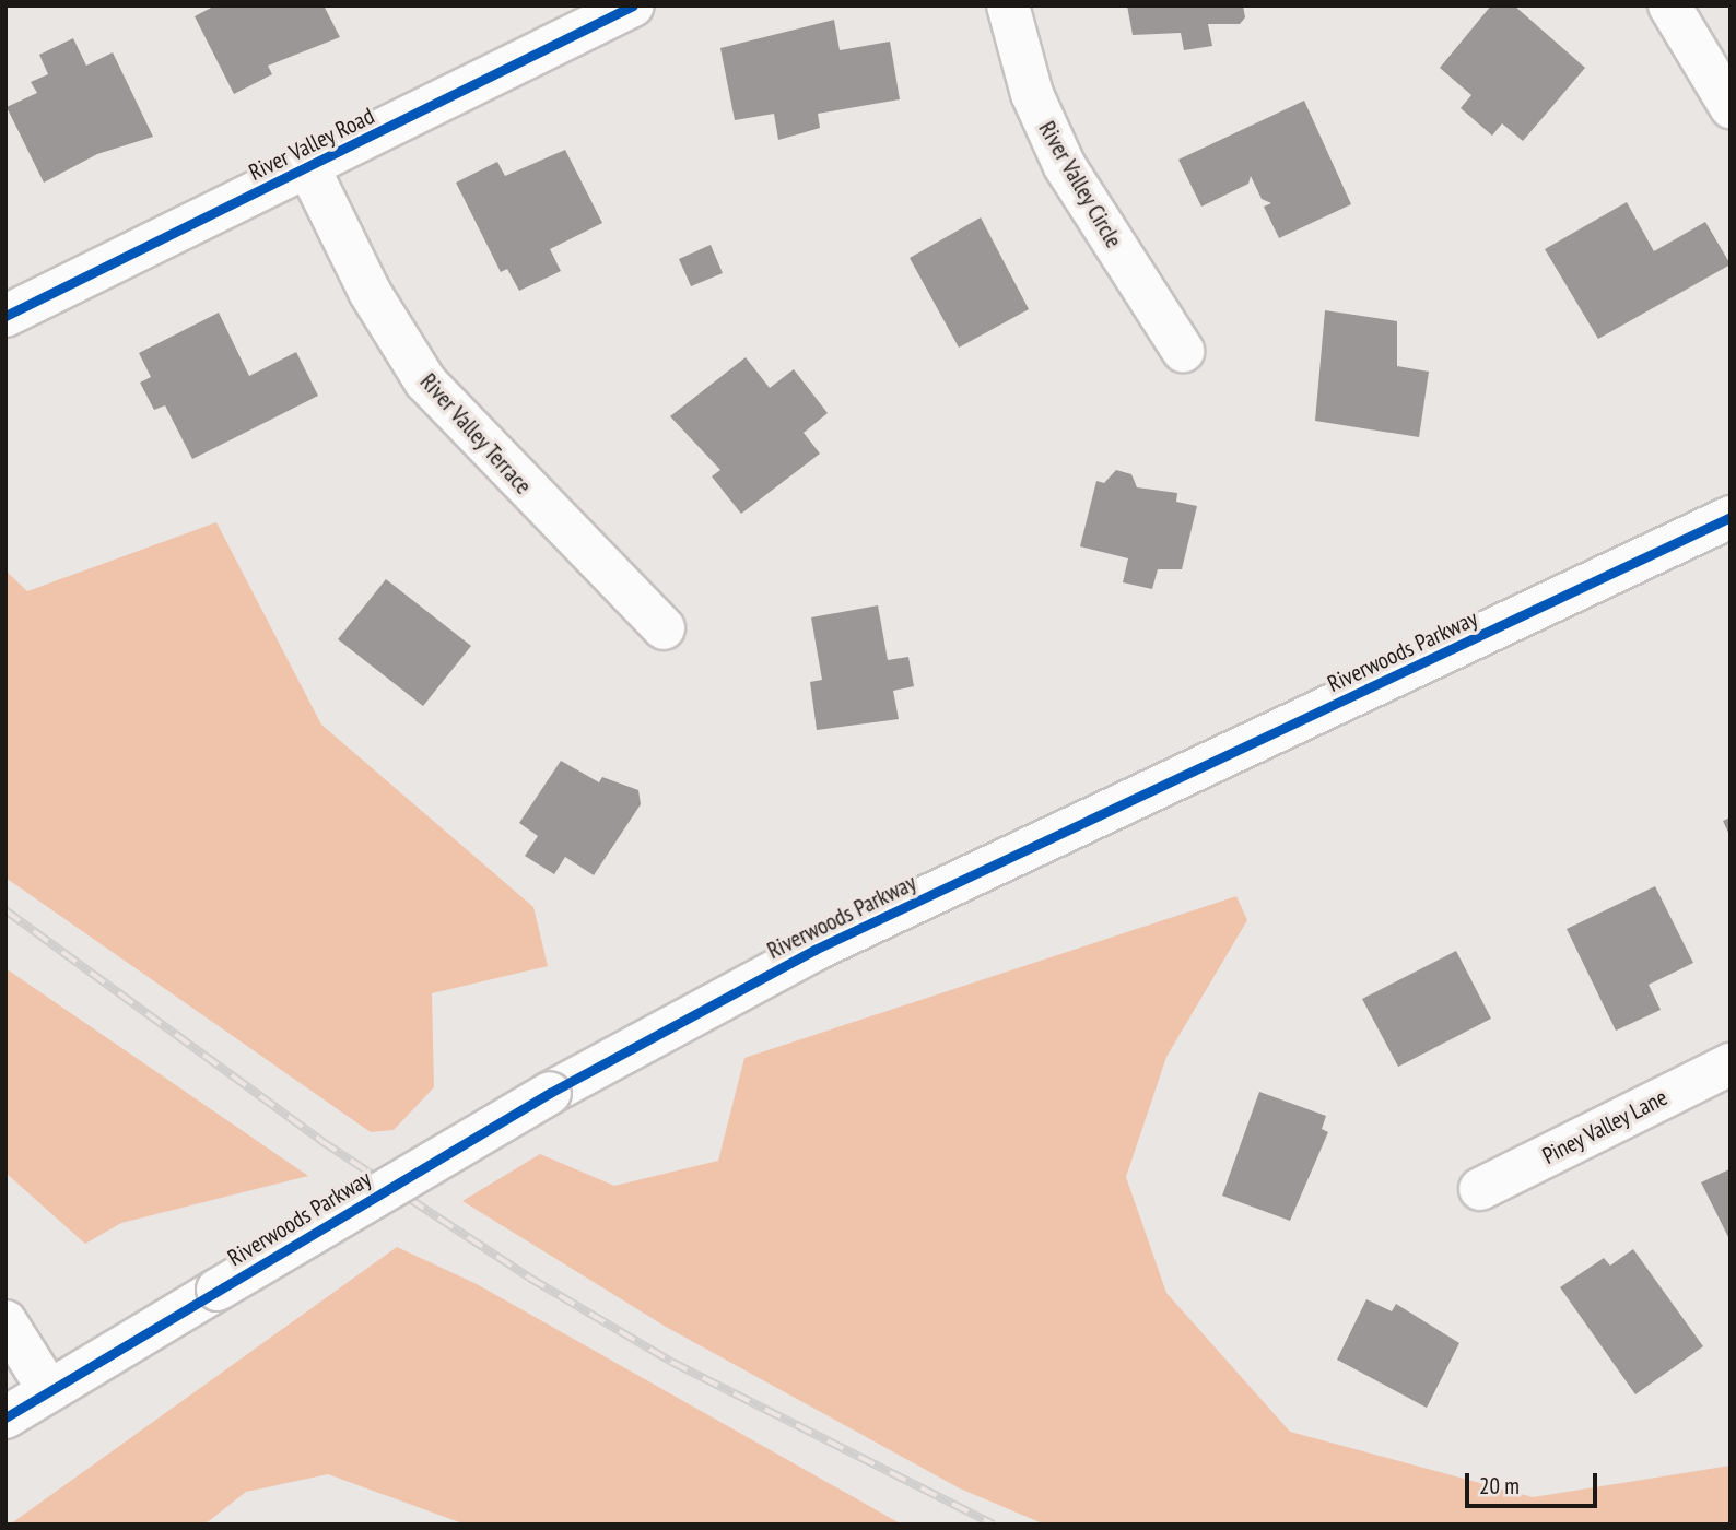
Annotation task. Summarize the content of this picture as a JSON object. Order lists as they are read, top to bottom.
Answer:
{
  "streets": {
    "street": [
      "River Valley Road",
      "River Valley Circle",
      "River Valley Terrace",
      "Riverwoods Parkway",
      "Piney Valley Lane"
    ]
  },
  "crossings": [
    ["River Valley Road", "River Valley Terrace"]
  ],
  "scale_bar": "20 m"
}
